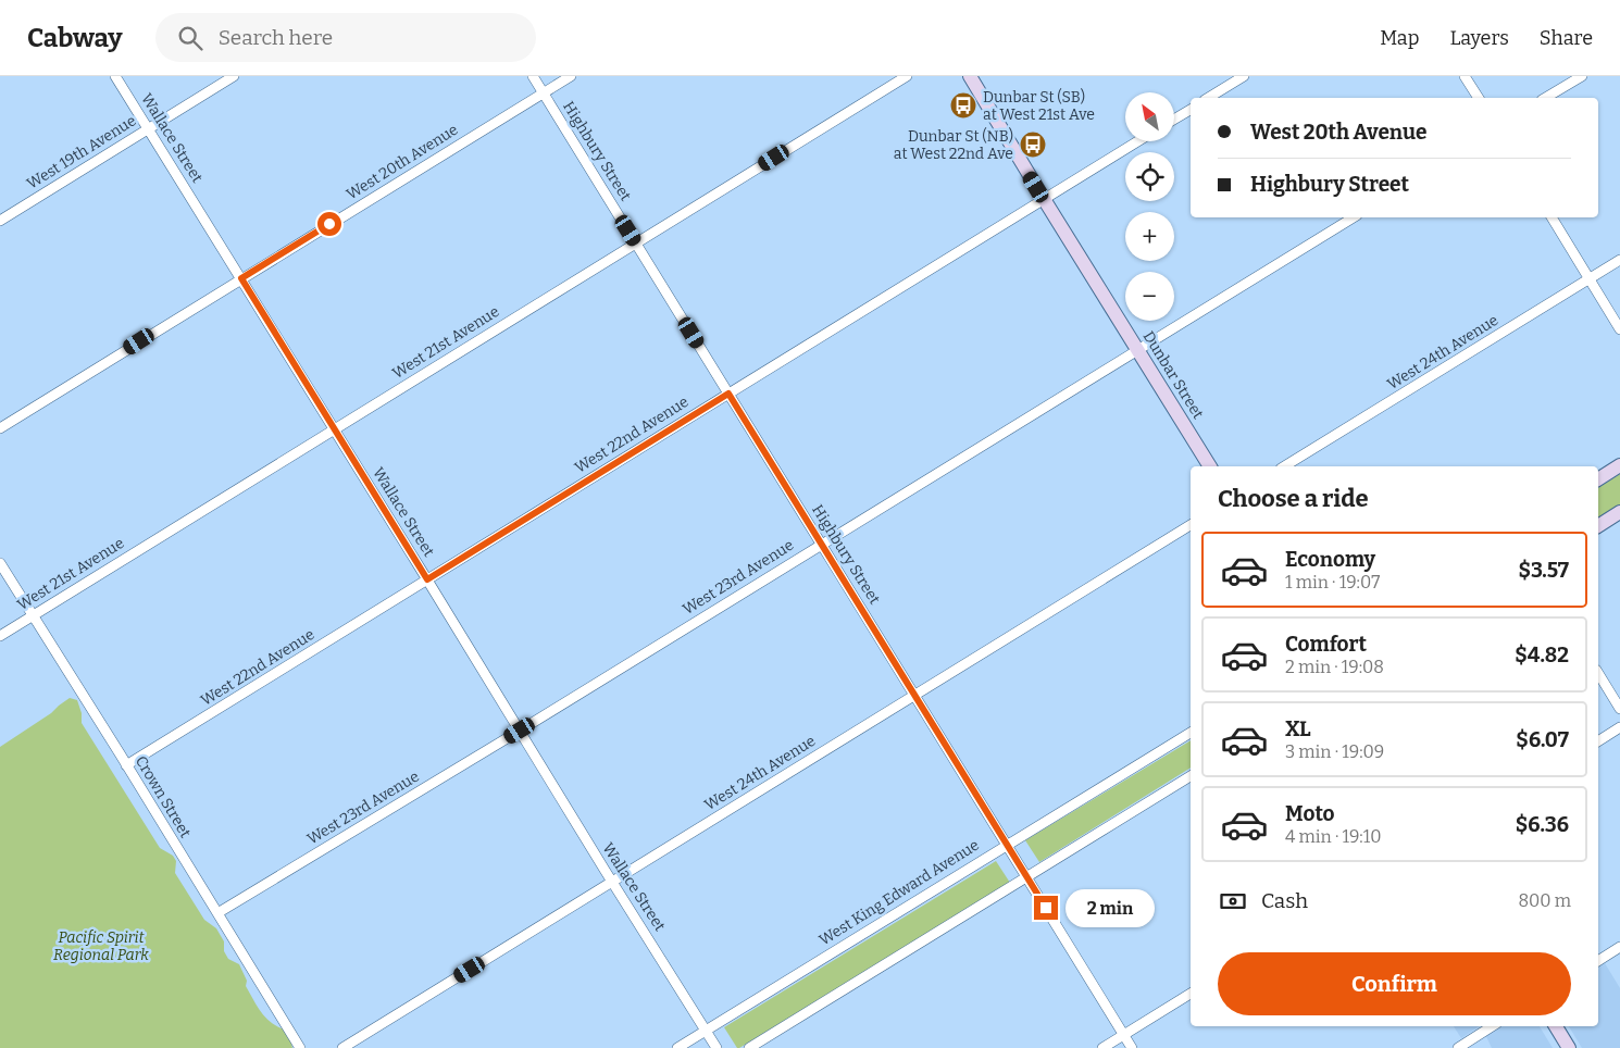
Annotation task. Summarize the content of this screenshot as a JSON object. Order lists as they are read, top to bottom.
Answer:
{
  "streets": {
    "main road": ["Dunbar Street"],
    "street": [
      "Wallace Street",
      "Highbury Street",
      "West 19th Avenue",
      "West 20th Avenue",
      "West 21st Avenue",
      "West 24th Avenue",
      "West 22nd Avenue",
      "West 23rd Avenue",
      "Crown Street",
      "West King Edward Avenue"
    ]
  },
  "crossings": [
    ["Wallace Street", "West 19th Avenue"],
    ["Wallace Street", "West 20th Avenue"],
    ["Wallace Street", "West 21st Avenue"],
    ["Wallace Street", "West 24th Avenue"],
    ["Wallace Street", "West 22nd Avenue"],
    ["Wallace Street", "West 23rd Avenue"],
    ["Wallace Street", "West King Edward Avenue"],
    ["Highbury Street", "West 20th Avenue"],
    ["Highbury Street", "West 21st Avenue"],
    ["Highbury Street", "West 24th Avenue"],
    ["Highbury Street", "West 22nd Avenue"],
    ["Highbury Street", "West 23rd Avenue"],
    ["Highbury Street", "West King Edward Avenue"],
    ["West 21st Avenue", "Crown Street"],
    ["Dunbar Street", "West 22nd Avenue"],
    ["Dunbar Street", "West 23rd Avenue"],
    ["West 22nd Avenue", "Crown Street"],
    ["West 23rd Avenue", "Crown Street"]
  ],
  "parks": ["Pacific Spirit Regional Park"],
  "places": {
    "bus stop": ["Dunbar St (SB) at West 21st Ave", "Dunbar St (NB) at West 22nd Ave"]
  },
  "north": "top left",
  "page": {
    "header": "Cabway",
    "search": "Search here",
    "nav": ["Map", "Layers", "Share"],
    "map_buttons": ["+", "−"],
    "banner": ["West 20th Avenue", "Highbury Street"],
    "heading": "Choose a ride",
    "list": [
      {
        "name": "Economy",
        "note": "1 min · 19:07",
        "value": "$3.57"
      },
      {
        "name": "Comfort",
        "note": "2 min · 19:08",
        "value": "$4.82"
      },
      {
        "name": "XL",
        "note": "3 min · 19:09",
        "value": "$6.07"
      },
      {
        "name": "Moto",
        "note": "4 min · 19:10",
        "value": "$6.36"
      }
    ],
    "pay": ["Cash", "800 m"],
    "bubble": "2 min",
    "buttons": "Confirm"
  }
}
